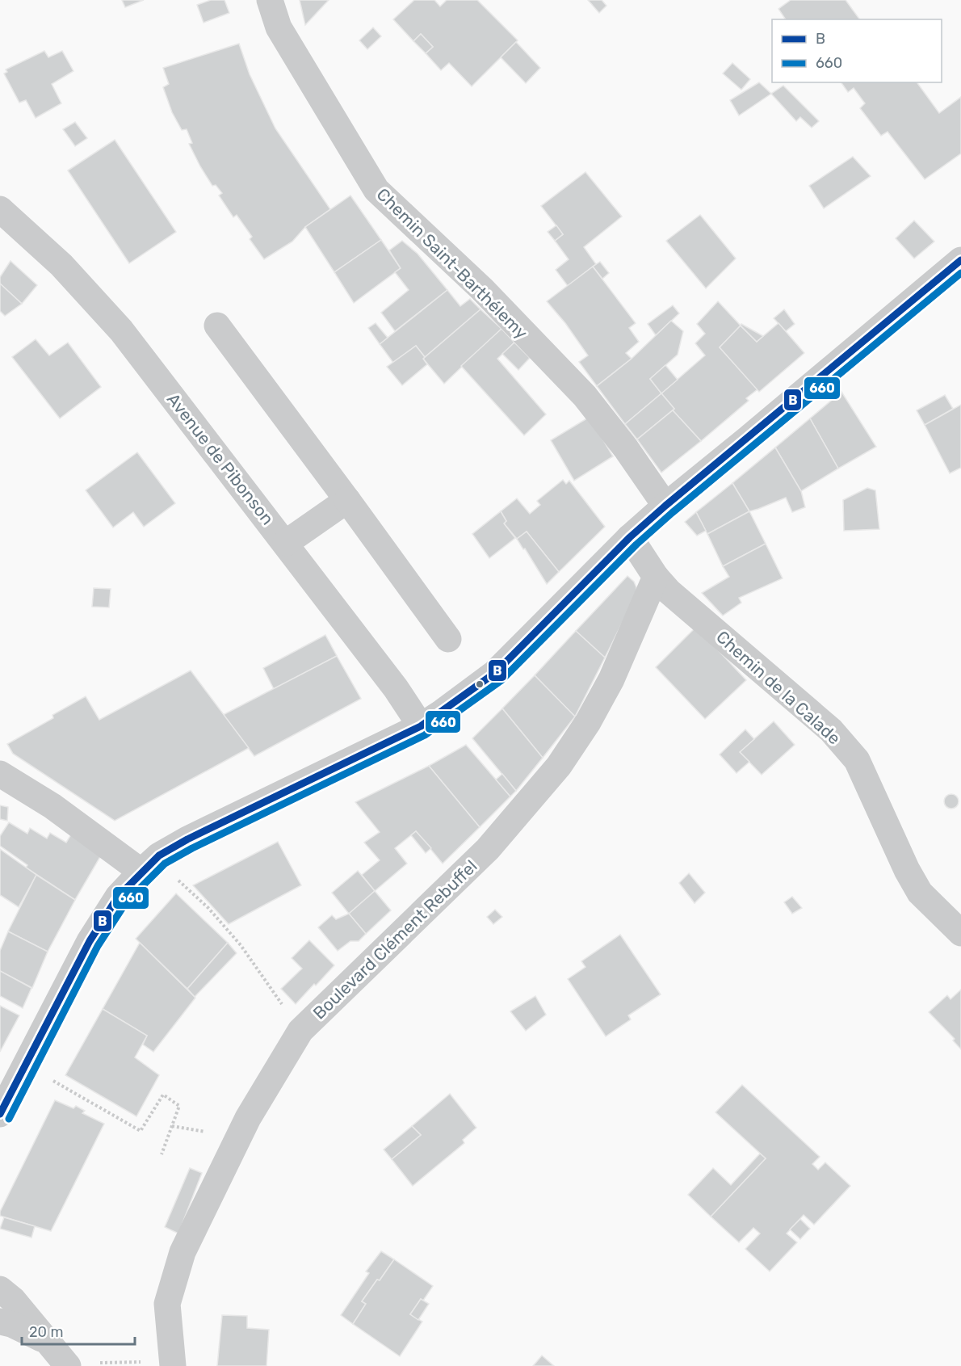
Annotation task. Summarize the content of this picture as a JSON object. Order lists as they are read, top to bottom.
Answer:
{
  "streets": {
    "street": [
      "Chemin Saint-Barthélemy",
      "Avenue de Pibonson",
      "Chemin de la Calade",
      "Boulevard Clément Rebuffel"
    ]
  },
  "crossings": [
    ["Chemin de la Calade", "Boulevard Clément Rebuffel"]
  ],
  "lines": ["transit line B", "transit line 660"],
  "legend": ["B", "660"],
  "scale_bar": "20 m"
}
